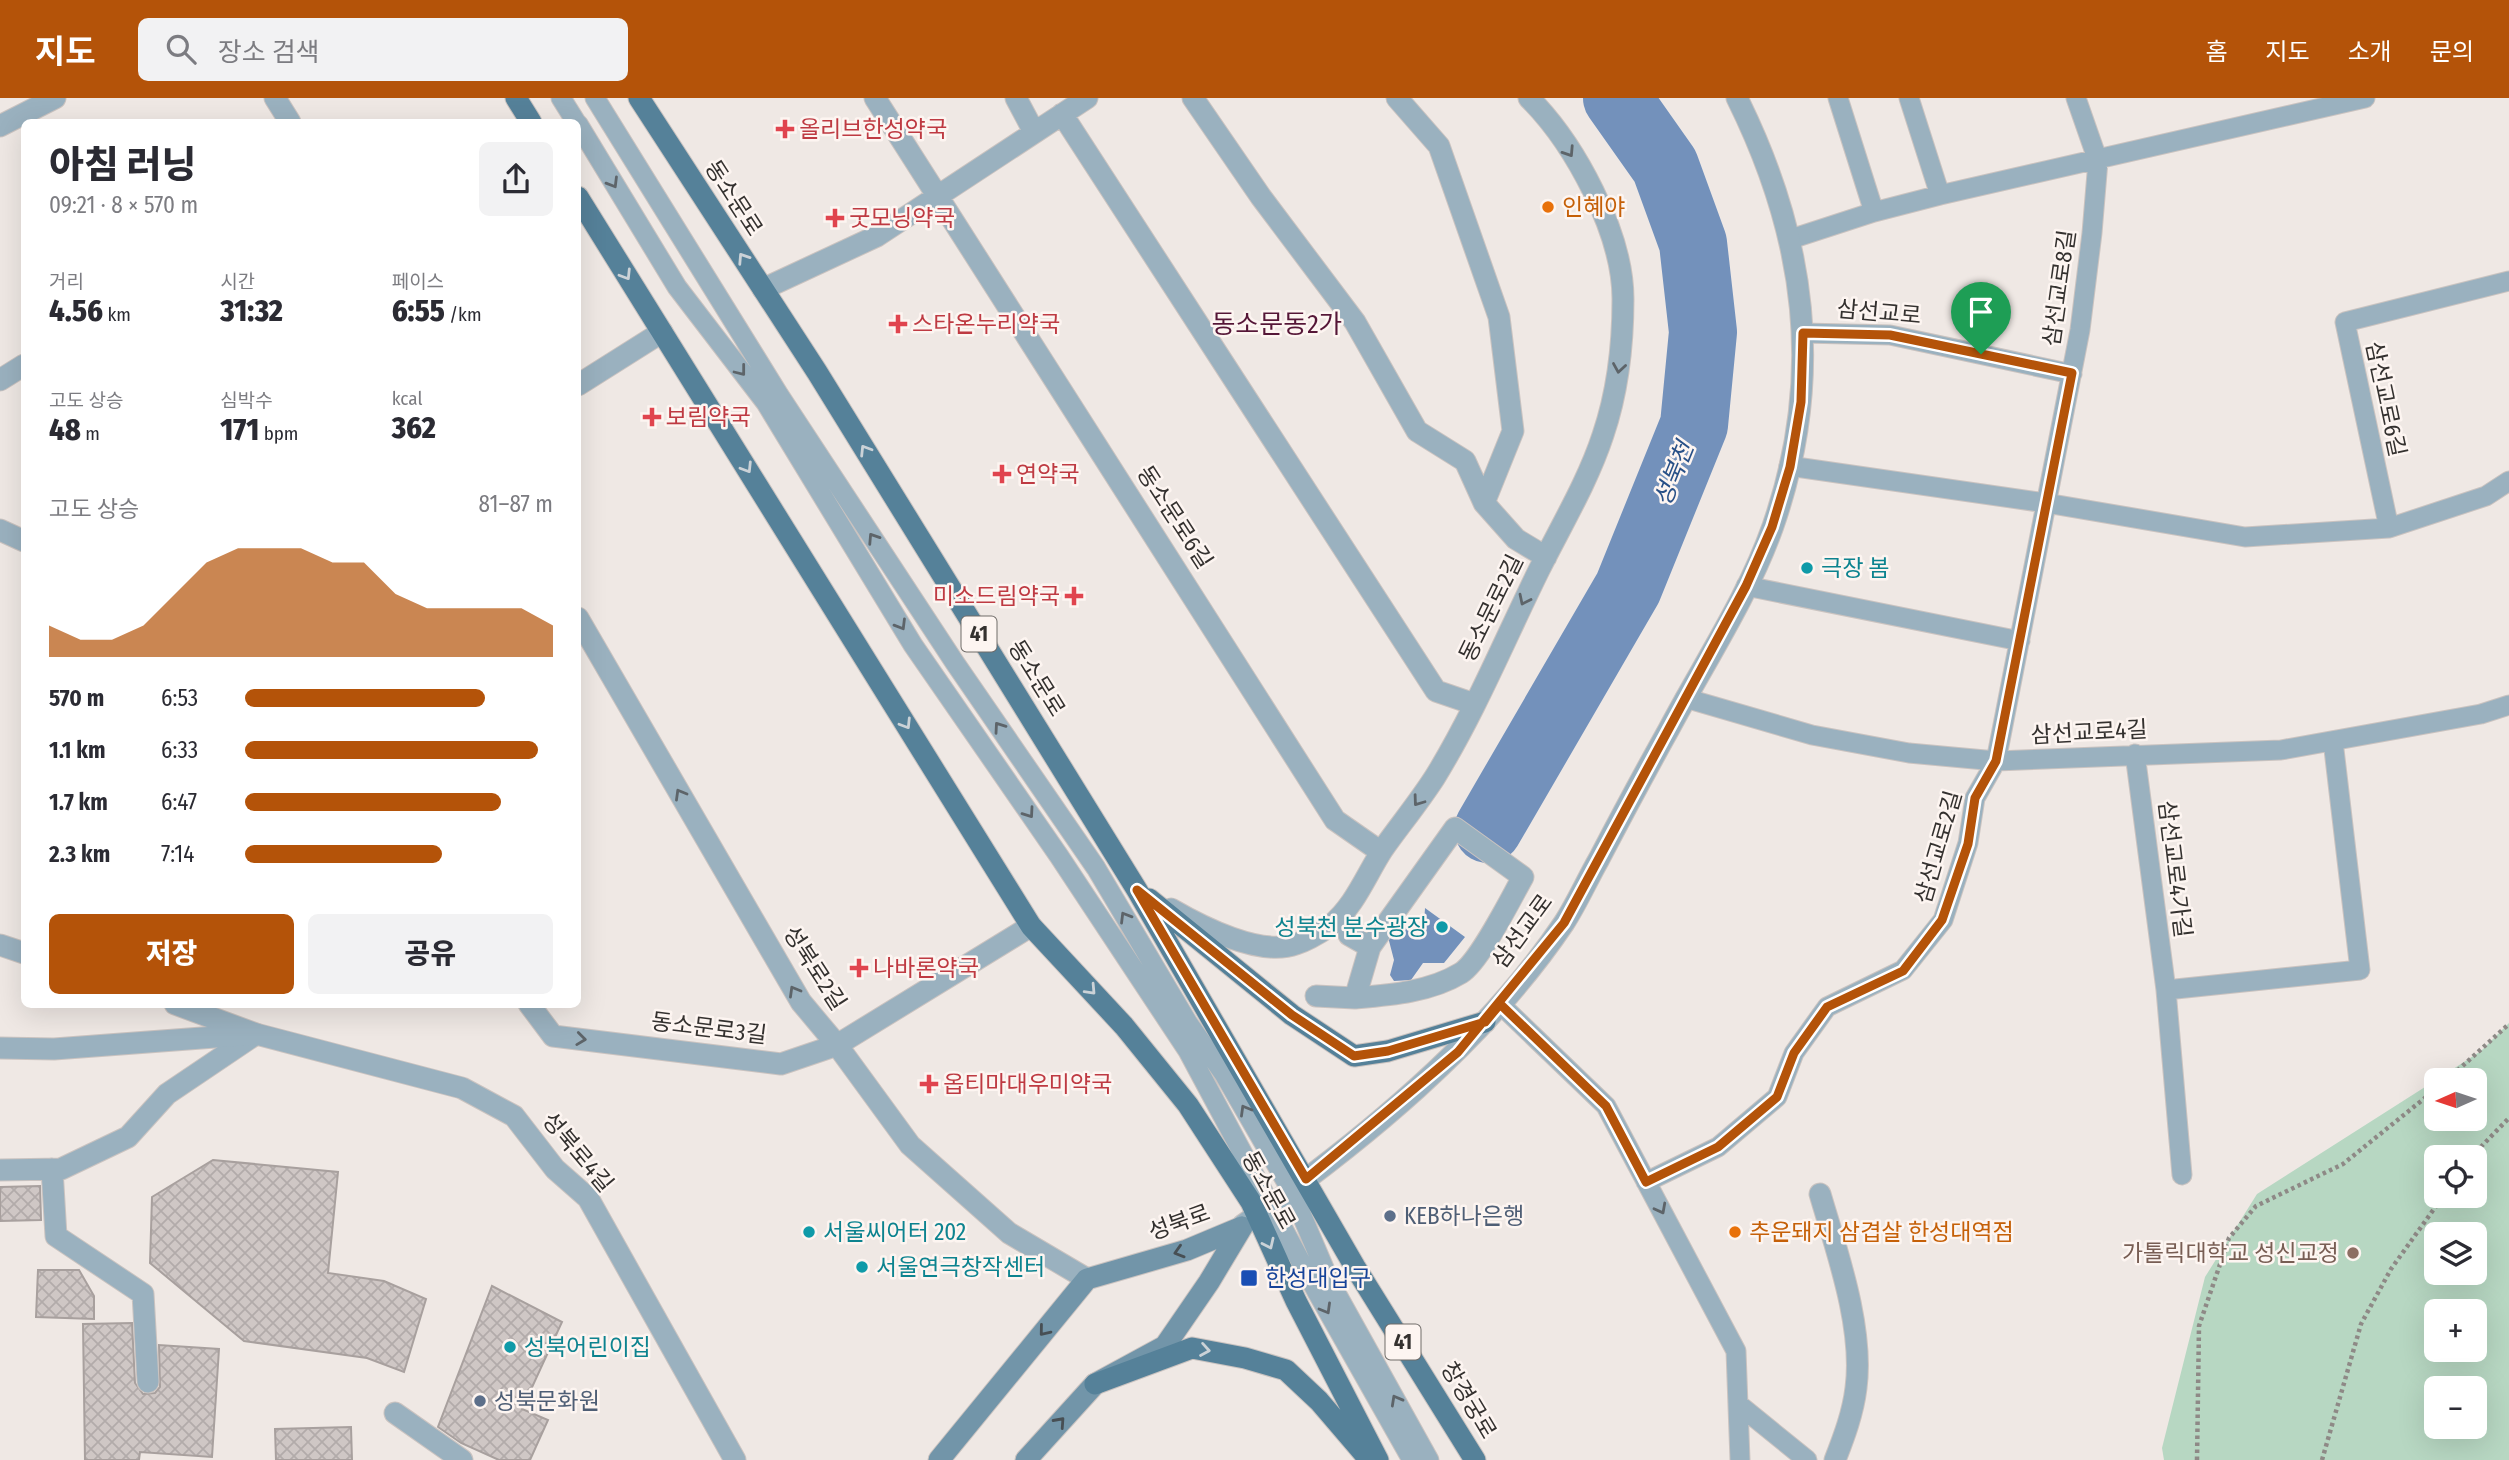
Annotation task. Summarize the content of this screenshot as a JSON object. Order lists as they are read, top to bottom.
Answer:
{
  "streets": {
    "main road": [
      "동소문로",
      "41",
      "성북로",
      "창경궁로"
    ],
    "street": [
      "삼선교로",
      "동소문로6길",
      "동소문로2길",
      "성북로2길",
      "동소문로3길",
      "성북로4길"
    ],
    "lane": [
      "삼선교로8길",
      "삼선교로6길",
      "삼선교로4길",
      "삼선교로2길",
      "삼선교로4가길"
    ]
  },
  "crossings": [
    ["동소문로", "삼선교로"],
    ["동소문로", "동소문로2길"],
    ["동소문로", "동소문로3길"],
    ["동소문로", "성북로"],
    ["동소문로", "창경궁로"],
    ["삼선교로8길", "삼선교로"],
    ["삼선교로", "삼선교로4길"],
    ["삼선교로", "성북로"],
    ["동소문로6길", "동소문로2길"],
    ["삼선교로4길", "삼선교로2길"],
    ["삼선교로4길", "삼선교로4가길"],
    ["성북로2길", "동소문로3길"],
    ["성북로2길", "성북로"]
  ],
  "one_way": ["동소문로2길", "성북로2길", "동소문로3길"],
  "districts": ["동소문동2가"],
  "water": ["성북천"],
  "places": {
    "health": [
      "올리브한성약국",
      "굿모닝약국",
      "스타온누리약국",
      "보림약국",
      "연약국",
      "미소드림약국",
      "나바론약국",
      "옵티마대우미약국"
    ],
    "other": [
      "인혜야",
      "극장 봄",
      "성북천 분수광장",
      "KEB하나은행",
      "서울씨어터 202",
      "추운돼지 삼겹살 한성대역점",
      "가톨릭대학교 성신교정",
      "서울연극창작센터",
      "성북어린이집",
      "성북문화원"
    ],
    "transit": ["한성대입구"]
  },
  "north": "left",
  "page": {
    "header": "지도",
    "search": "장소 검색",
    "nav": [
      "홈",
      "지도",
      "소개",
      "문의"
    ],
    "heading": ["아침 러닝", "09:21 · 8 × 570 m"],
    "stats": [
      ["거리", "4.56 km"],
      ["시간", "31:32"],
      ["페이스", "6:55 /km"],
      ["고도 상승", "48 m"],
      ["심박수", "171 bpm"],
      ["kcal", "362"]
    ],
    "chart": ["고도 상승", "81–87 m"],
    "list": [
      {
        "name": "570 m",
        "note": "6:53"
      },
      {
        "name": "1.1 km",
        "note": "6:33"
      },
      {
        "name": "1.7 km",
        "note": "6:47"
      },
      {
        "name": "2.3 km",
        "note": "7:14"
      }
    ],
    "buttons": ["저장", "공유"],
    "map_buttons": ["+", "−"]
  }
}
